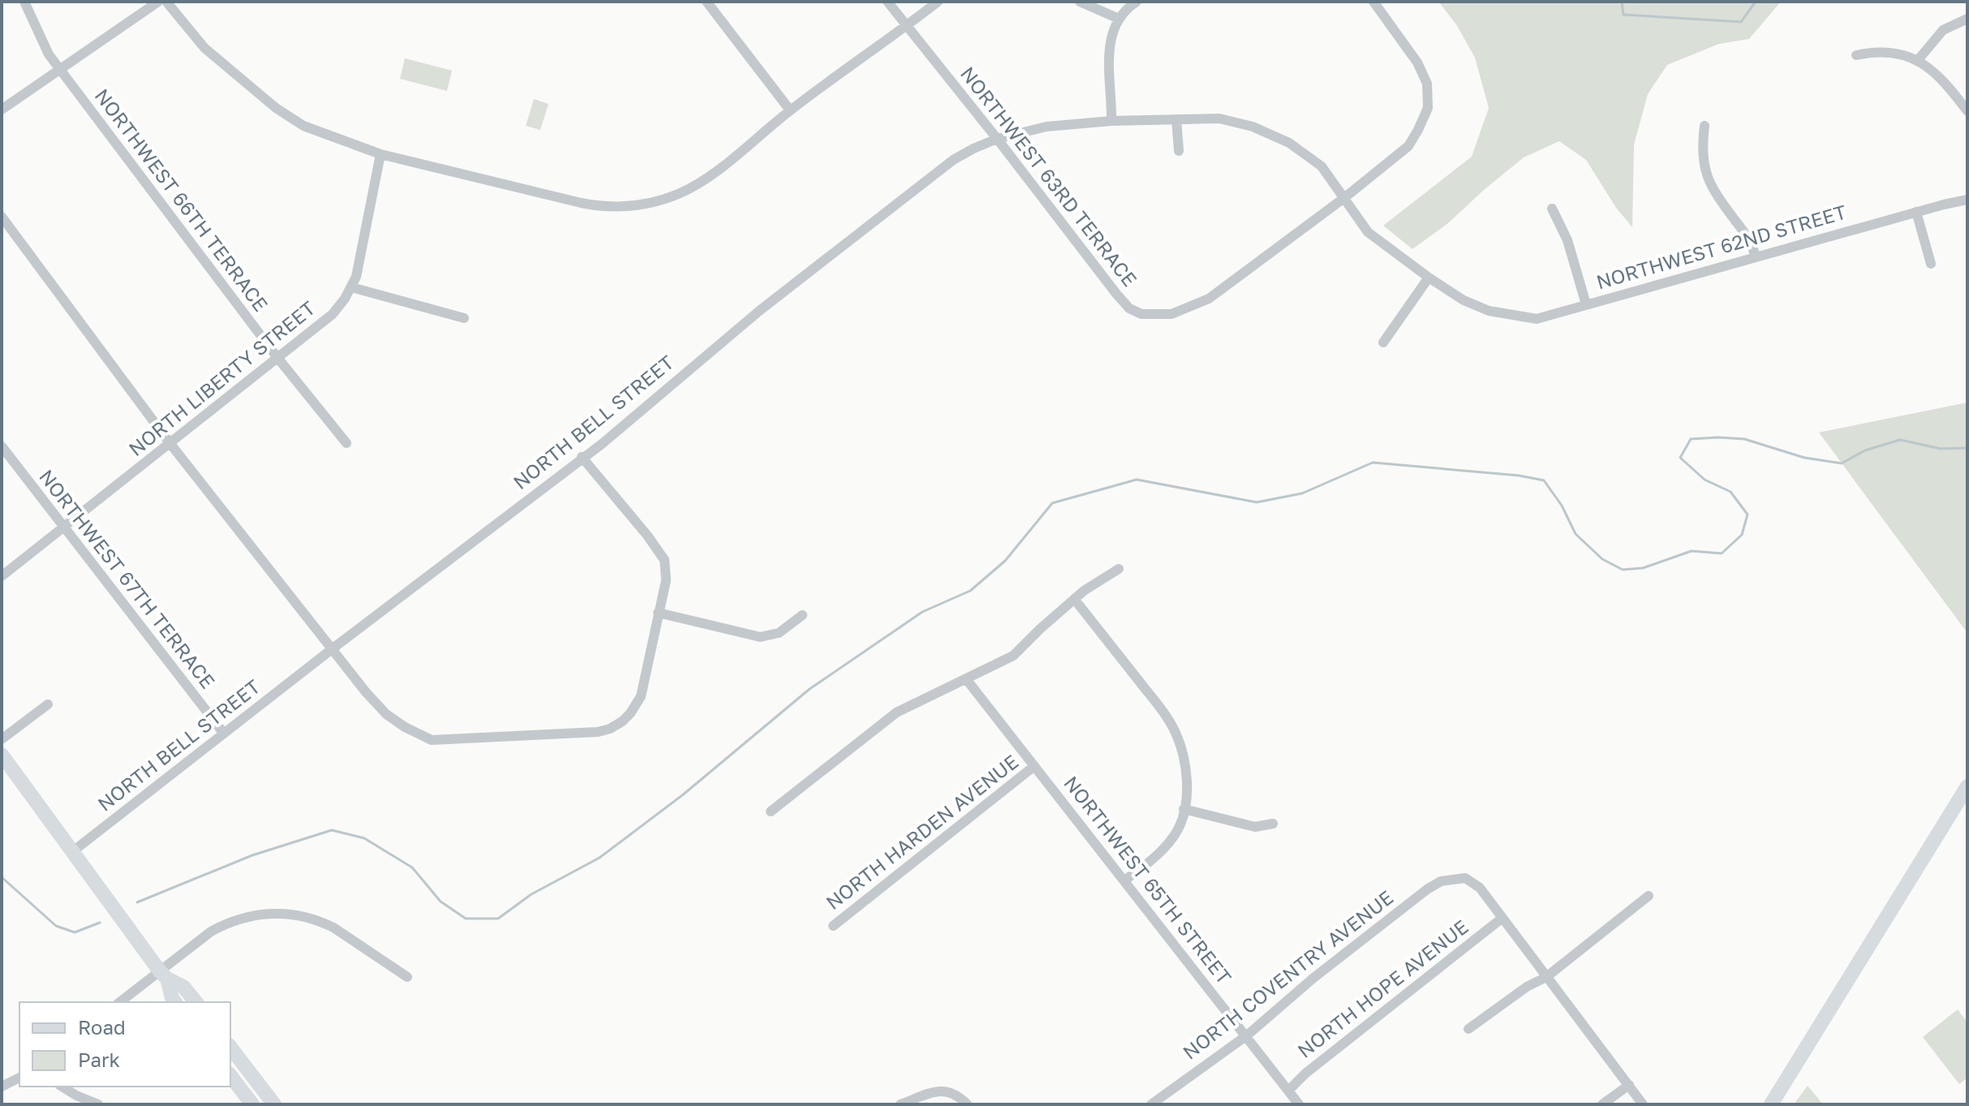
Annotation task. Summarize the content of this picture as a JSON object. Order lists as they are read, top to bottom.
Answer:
{
  "streets": {
    "street": [
      "NORTHWEST 63RD TERRACE",
      "NORTHWEST 66TH TERRACE",
      "NORTHWEST 62ND STREET",
      "NORTH LIBERTY STREET",
      "NORTH BELL STREET",
      "NORTHWEST 67TH TERRACE",
      "NORTH HARDEN AVENUE",
      "NORTHWEST 65TH STREET",
      "NORTH COVENTRY AVENUE",
      "NORTH HOPE AVENUE"
    ]
  },
  "crossings": [
    ["NORTHWEST 63RD TERRACE", "NORTH BELL STREET"],
    ["NORTHWEST 66TH TERRACE", "NORTH LIBERTY STREET"],
    ["NORTHWEST 62ND STREET", "NORTH BELL STREET"],
    ["NORTH LIBERTY STREET", "NORTHWEST 67TH TERRACE"],
    ["NORTH BELL STREET", "NORTHWEST 67TH TERRACE"],
    ["NORTH HARDEN AVENUE", "NORTHWEST 65TH STREET"],
    ["NORTHWEST 65TH STREET", "NORTH COVENTRY AVENUE"],
    ["NORTHWEST 65TH STREET", "NORTH HOPE AVENUE"],
    ["NORTH COVENTRY AVENUE", "NORTH HOPE AVENUE"]
  ],
  "legend": ["Road", "Park"]
}
